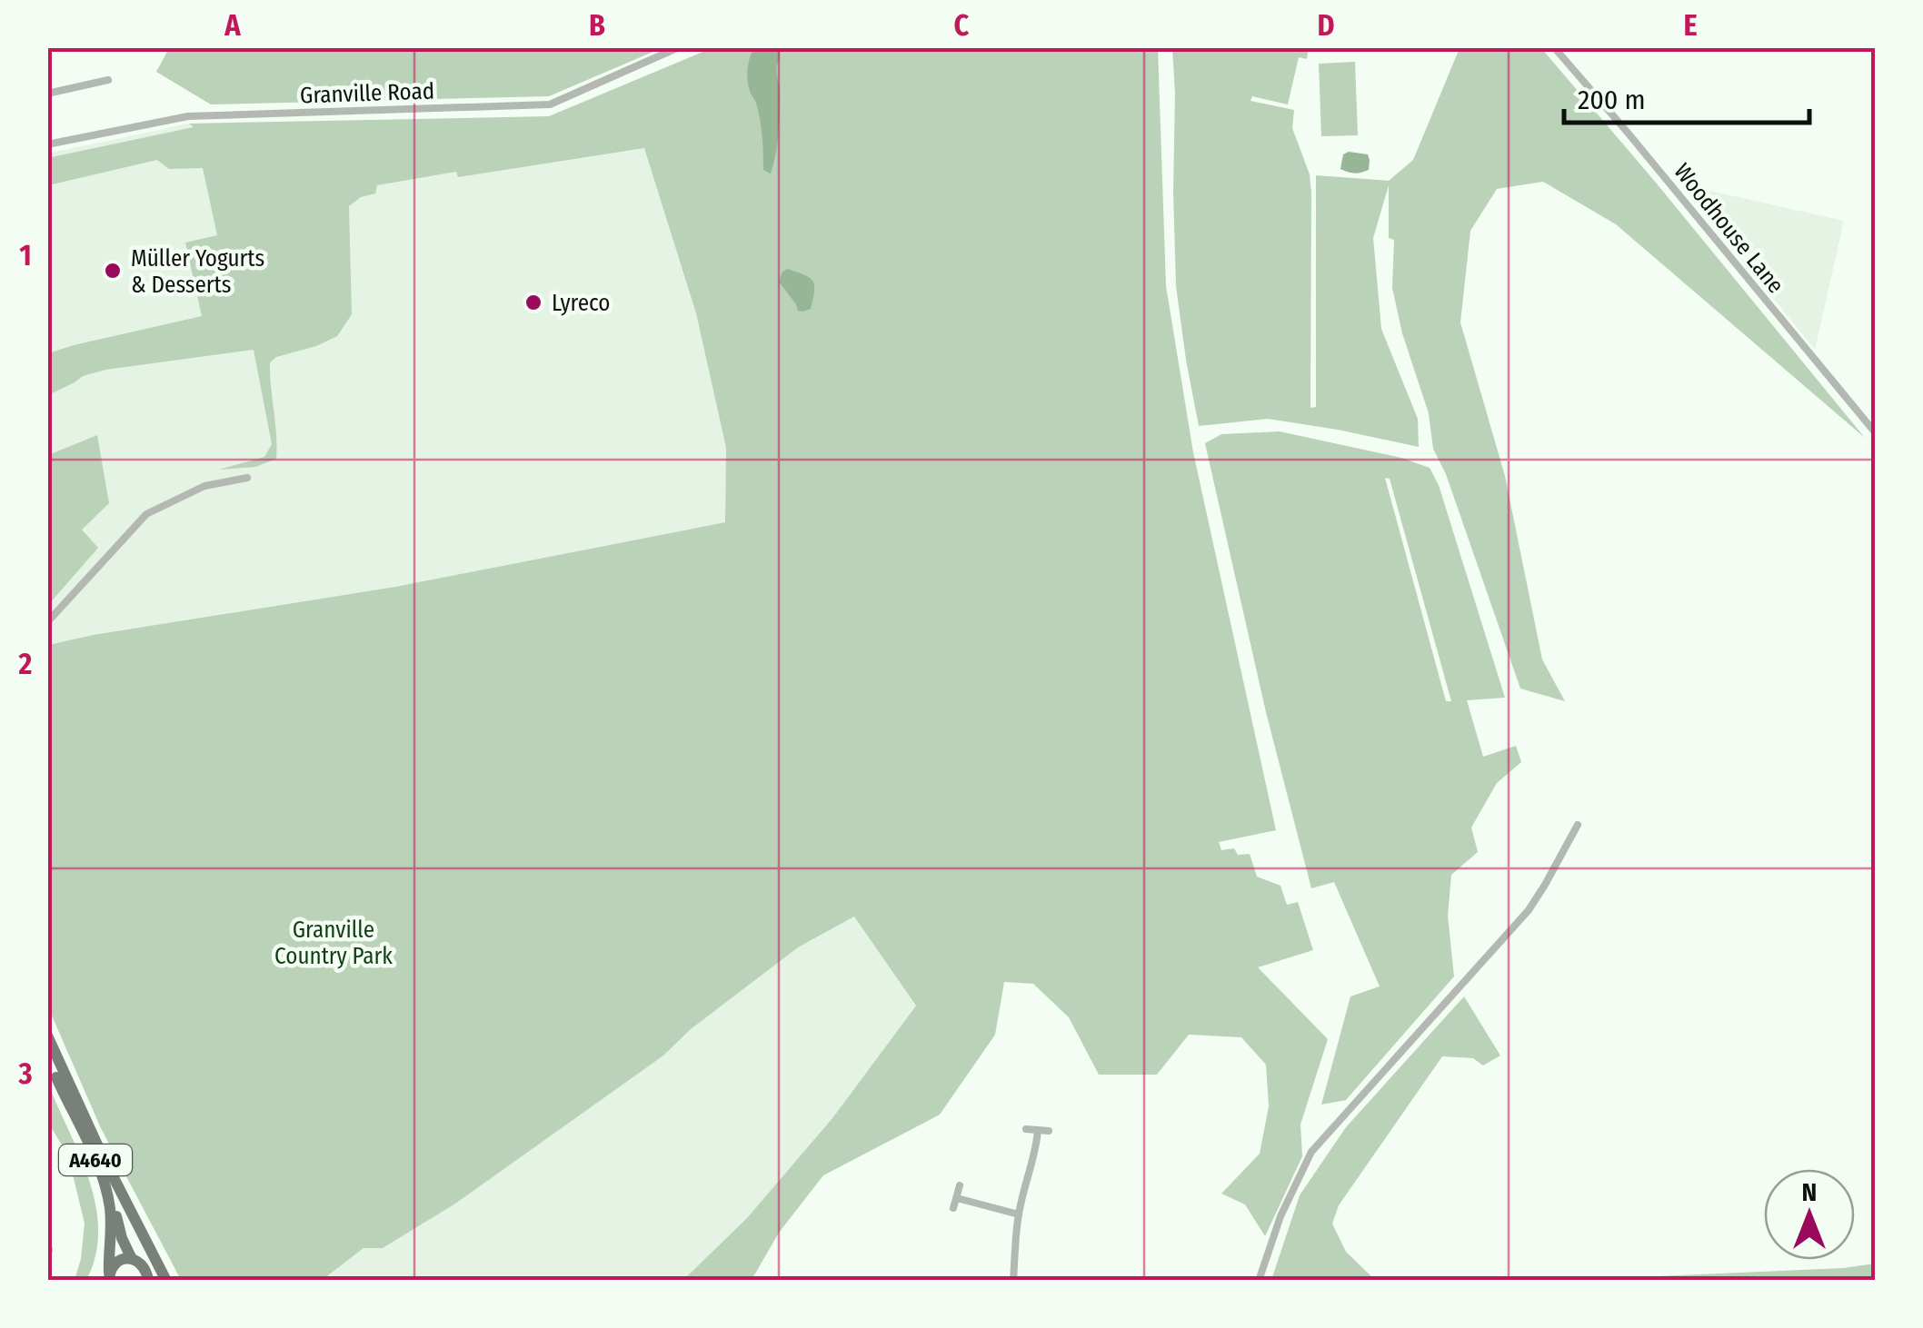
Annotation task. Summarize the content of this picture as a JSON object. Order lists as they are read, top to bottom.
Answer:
{
  "streets": {
    "main road": ["A4640"],
    "street": ["Granville Road", "Woodhouse Lane"]
  },
  "parks": ["Granville Country Park"],
  "places": ["Müller Yogurts & Desserts", "Lyreco"],
  "scale_bar": "200 m",
  "north": "top",
  "grid": {
    "columns": [
      "A",
      "B",
      "C",
      "D",
      "E"
    ],
    "rows": ["1", "2", "3"]
  }
}
